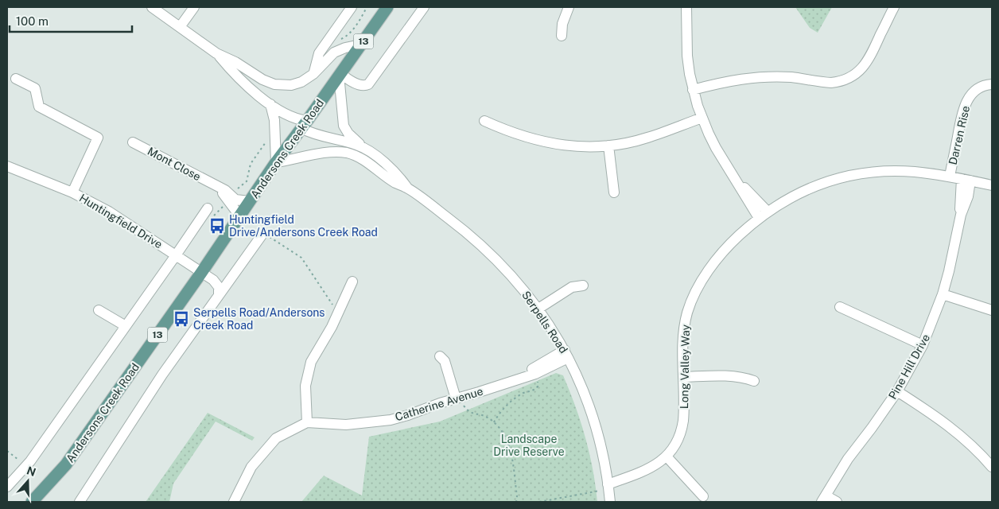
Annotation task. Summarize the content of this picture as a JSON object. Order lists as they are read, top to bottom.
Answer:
{
  "streets": {
    "main road": ["13", "Andersons Creek Road"],
    "street": [
      "Darren Rise",
      "Mont Close",
      "Huntingfield Drive",
      "Serpells Road",
      "Long Valley Way",
      "Pine Hill Drive",
      "Catherine Avenue"
    ]
  },
  "crossings": [
    ["Darren Rise", "Long Valley Way"],
    ["Andersons Creek Road", "Mont Close"],
    ["Andersons Creek Road", "Huntingfield Drive"],
    ["Andersons Creek Road", "Serpells Road"],
    ["Serpells Road", "Long Valley Way"],
    ["Serpells Road", "Catherine Avenue"],
    ["Long Valley Way", "Pine Hill Drive"]
  ],
  "parks": ["Landscape Drive Reserve"],
  "places": {
    "bus stop": ["Huntingfield Drive/Andersons Creek Road", "Serpells Road/Andersons Creek Road"]
  },
  "scale_bar": "100 m",
  "north": "top"
}
